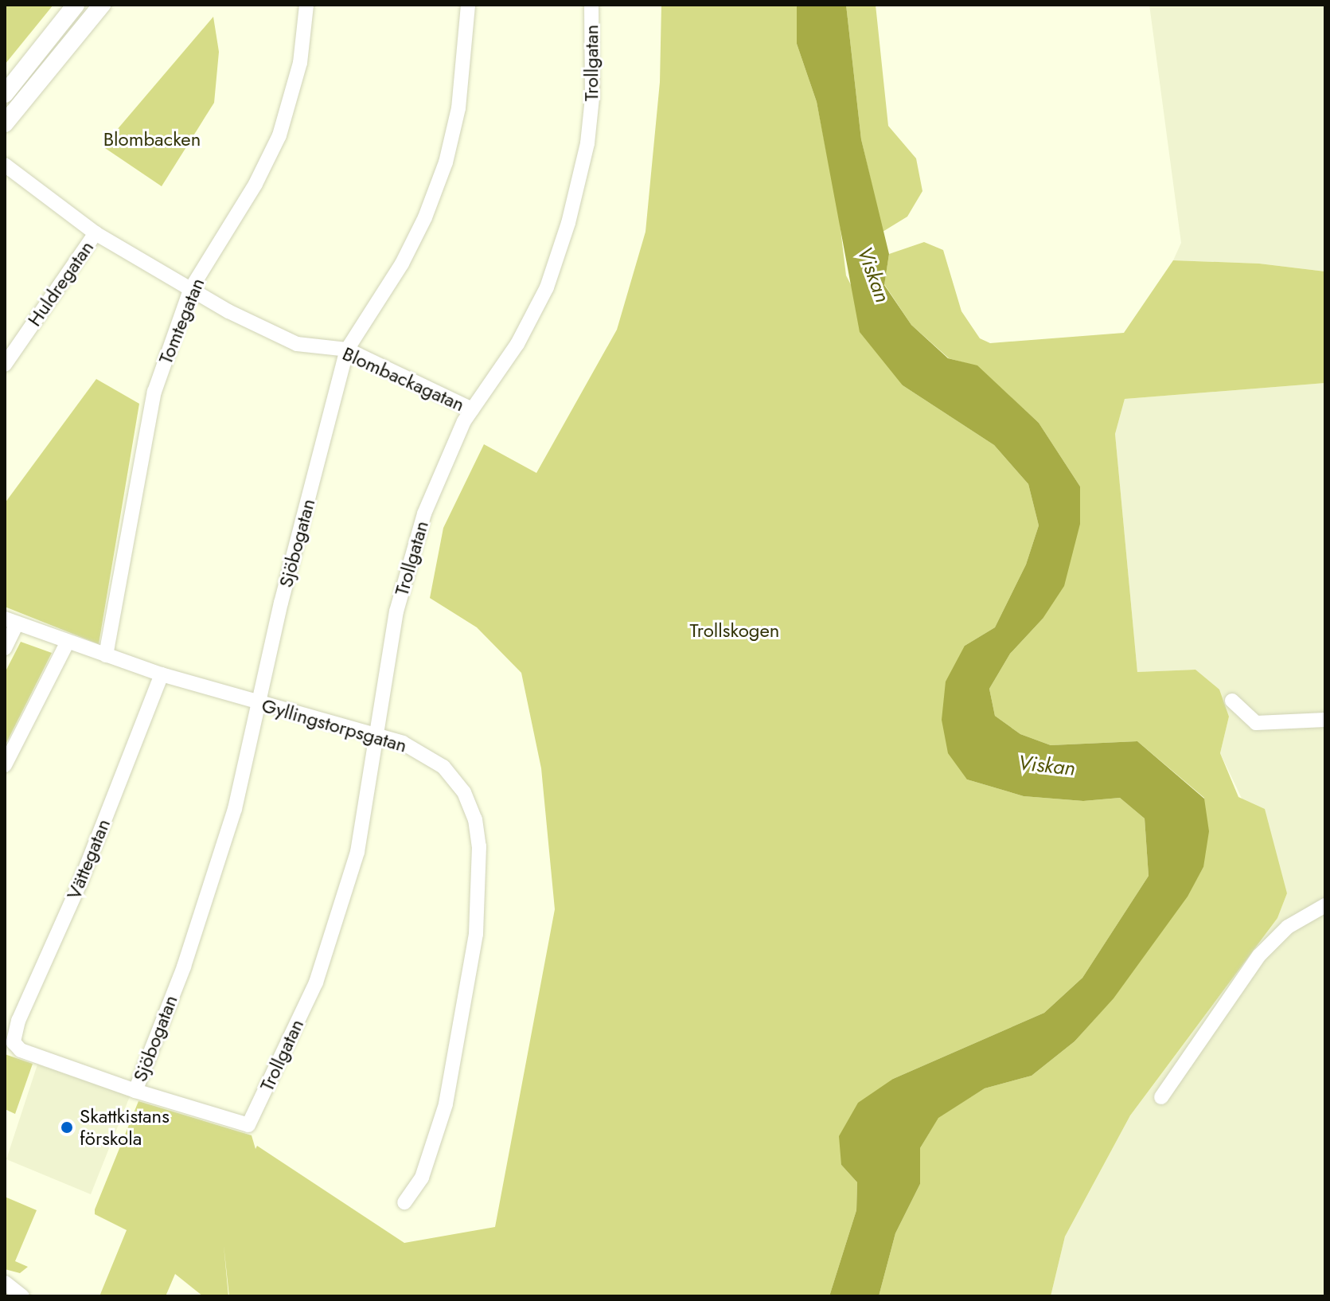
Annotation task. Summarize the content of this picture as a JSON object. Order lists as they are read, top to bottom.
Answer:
{
  "streets": {
    "street": [
      "Trollgatan",
      "Huldregatan",
      "Tomtegatan",
      "Blombackagatan",
      "Sjöbogatan",
      "Gyllingstorpsgatan",
      "Vättegatan"
    ]
  },
  "crossings": [
    ["Trollgatan", "Blombackagatan"],
    ["Trollgatan", "Sjöbogatan"],
    ["Trollgatan", "Gyllingstorpsgatan"],
    ["Trollgatan", "Vättegatan"],
    ["Huldregatan", "Blombackagatan"],
    ["Tomtegatan", "Blombackagatan"],
    ["Tomtegatan", "Gyllingstorpsgatan"],
    ["Blombackagatan", "Sjöbogatan"],
    ["Sjöbogatan", "Gyllingstorpsgatan"],
    ["Sjöbogatan", "Vättegatan"],
    ["Gyllingstorpsgatan", "Vättegatan"]
  ],
  "water": ["Viskan"],
  "parks": ["Blombacken", "Trollskogen"],
  "places": ["Skattkistans förskola"]
}
